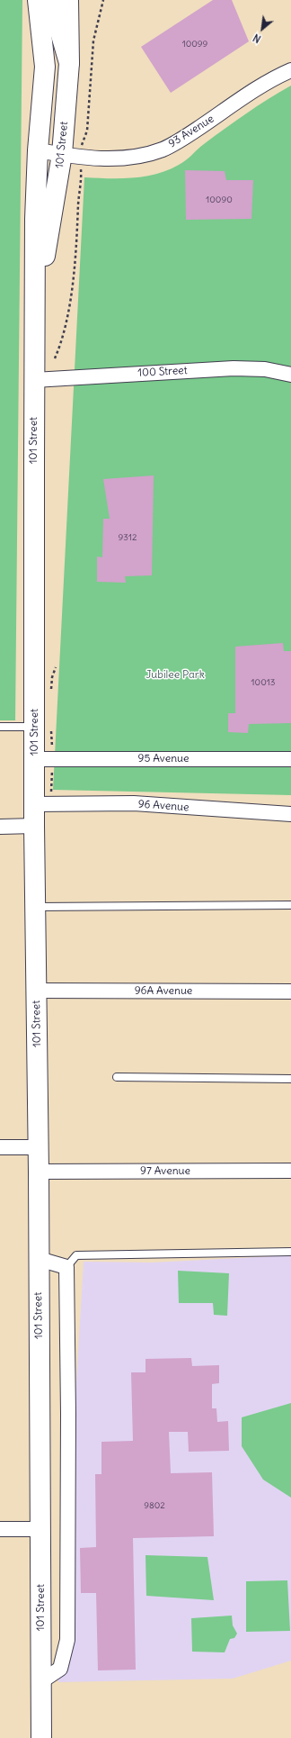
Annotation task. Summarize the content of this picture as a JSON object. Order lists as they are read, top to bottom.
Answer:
{
  "streets": {
    "street": [
      "93 Avenue",
      "101 Street",
      "100 Street",
      "95 Avenue",
      "96 Avenue",
      "96A Avenue",
      "97 Avenue"
    ]
  },
  "crossings": [
    ["93 Avenue", "101 Street"],
    ["101 Street", "100 Street"],
    ["101 Street", "95 Avenue"],
    ["101 Street", "96 Avenue"],
    ["101 Street", "96A Avenue"],
    ["101 Street", "97 Avenue"]
  ],
  "parks": ["Jubilee Park"],
  "house_numbers": [
    "10099",
    "10090",
    "9312",
    "10013",
    "9802"
  ],
  "north": "bottom left"
}
